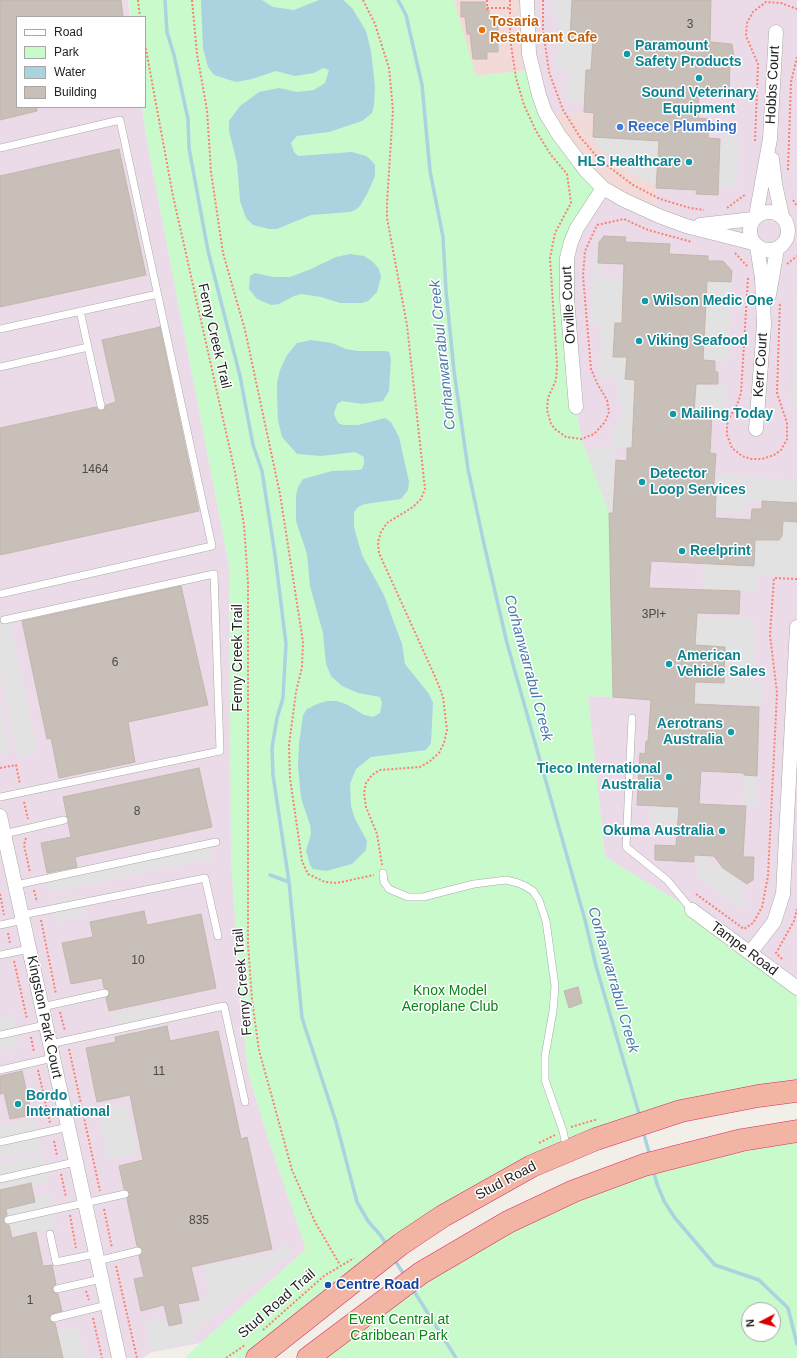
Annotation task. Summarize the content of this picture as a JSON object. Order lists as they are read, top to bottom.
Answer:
{
  "streets": {
    "highway": ["Stud Road"],
    "street": [
      "Hobbs Court",
      "Orville Court",
      "Kerr Court",
      "Tampe Road",
      "Kingston Park Court"
    ],
    "path": ["Ferny Creek Trail", "Stud Road Trail"]
  },
  "crossings": [
    ["Hobbs Court", "Kerr Court"],
    ["Ferny Creek Trail", "Stud Road Trail"],
    ["Stud Road", "Stud Road Trail"]
  ],
  "water": ["Corhanwarrabul Creek"],
  "parks": ["Knox Model Aeroplane Club", "Event Central at Caribbean Park"],
  "places": [
    "Tosaria Restaurant Cafe",
    "Paramount Safety Products",
    "Sound Veterinary Equipment",
    "Reece Plumbing",
    "HLS Healthcare",
    "Wilson Medic One",
    "Viking Seafood",
    "Mailing Today",
    "Detector Loop Services",
    "Reelprint",
    "American Vehicle Sales",
    "Aerotrans Australia",
    "Tieco International Australia",
    "Okuma Australia",
    "Bordo International",
    "Centre Road"
  ],
  "house_numbers": [
    "3",
    "1464",
    "3Pl+",
    "6",
    "8",
    "10",
    "11",
    "835",
    "1"
  ],
  "legend": [
    "Road",
    "Park",
    "Water",
    "Building"
  ],
  "north": "left"
}
